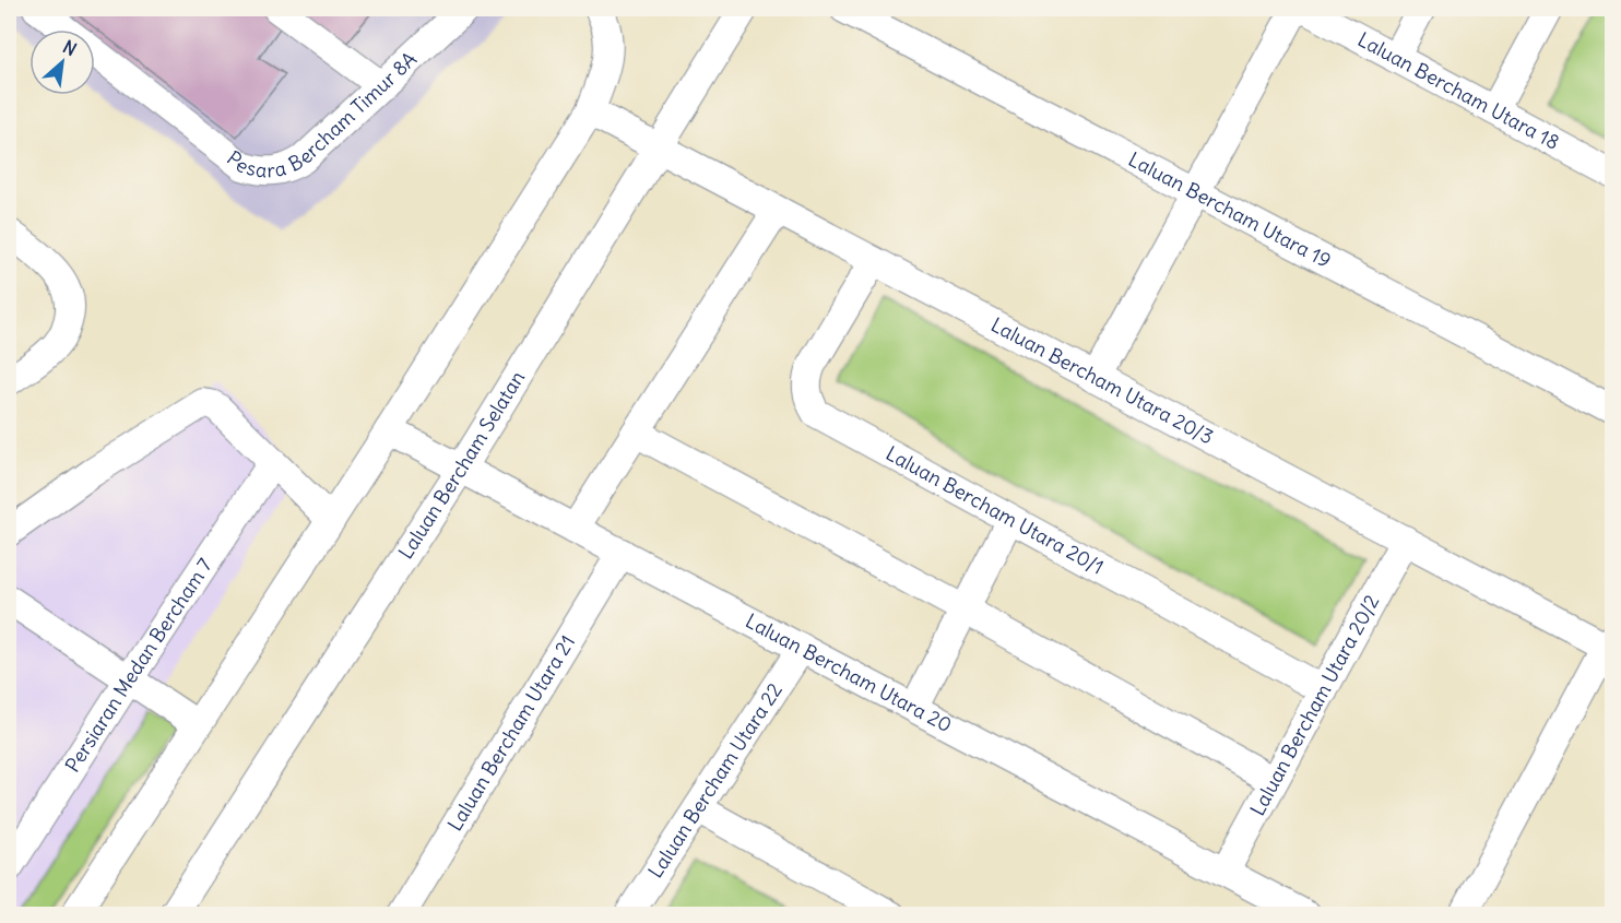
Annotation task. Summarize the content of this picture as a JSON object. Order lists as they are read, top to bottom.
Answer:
{
  "streets": {
    "street": [
      "Laluan Bercham Utara 18",
      "Pesara Bercham Timur 8A",
      "Laluan Bercham Utara 19",
      "Laluan Bercham Utara 20/3",
      "Laluan Bercham Selatan",
      "Laluan Bercham Utara 20/1",
      "Persiaran Medan Bercham 7",
      "Laluan Bercham Utara 20",
      "Laluan Bercham Utara 20/2",
      "Laluan Bercham Utara 21",
      "Laluan Bercham Utara 22"
    ]
  },
  "crossings": [
    ["Laluan Bercham Utara 20/3", "Laluan Bercham Selatan"],
    ["Laluan Bercham Utara 20/3", "Laluan Bercham Utara 20/1"],
    ["Laluan Bercham Utara 20/3", "Laluan Bercham Utara 20/2"],
    ["Laluan Bercham Selatan", "Laluan Bercham Utara 20"],
    ["Laluan Bercham Utara 20/1", "Laluan Bercham Utara 20/2"],
    ["Laluan Bercham Utara 20", "Laluan Bercham Utara 20/2"],
    ["Laluan Bercham Utara 20", "Laluan Bercham Utara 21"],
    ["Laluan Bercham Utara 20", "Laluan Bercham Utara 22"]
  ],
  "north": "top right"
}
